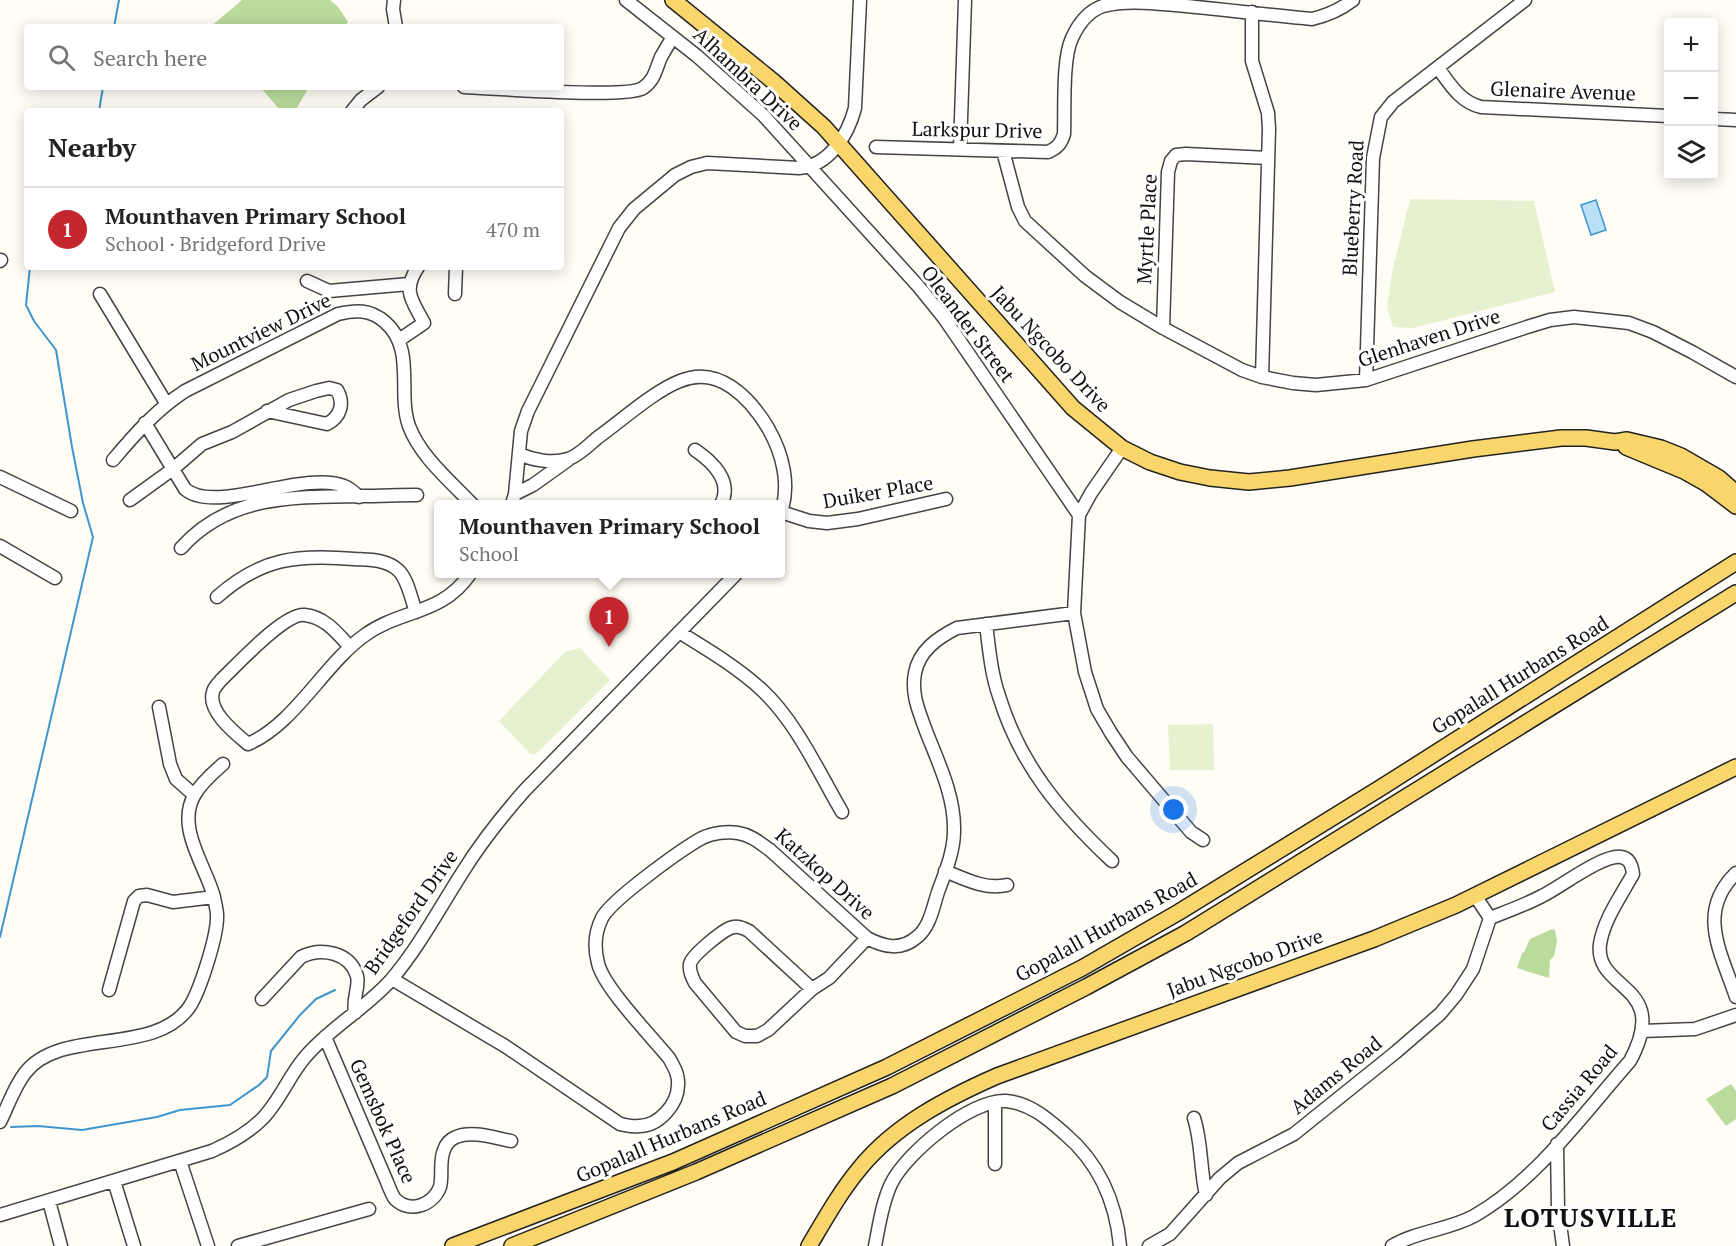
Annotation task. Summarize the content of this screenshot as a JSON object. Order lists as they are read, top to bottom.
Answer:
{
  "streets": {
    "main road": ["Jabu Ngcobo Drive", "Gopalall Hurbans Road"],
    "street": [
      "Alhambra Drive",
      "Glenaire Avenue",
      "Larkspur Drive",
      "Blueberry Road",
      "Myrtle Place",
      "Oleander Street",
      "Mountview Drive",
      "Glenhaven Drive",
      "Duiker Place",
      "Katzkop Drive",
      "Bridgeford Drive",
      "Adams Road",
      "Cassia Road",
      "Gemsbok Place"
    ]
  },
  "crossings": [
    ["Alhambra Drive", "Oleander Street"],
    ["Glenaire Avenue", "Blueberry Road"],
    ["Larkspur Drive", "Glenhaven Drive"],
    ["Blueberry Road", "Glenhaven Drive"],
    ["Myrtle Place", "Glenhaven Drive"],
    ["Katzkop Drive", "Bridgeford Drive"],
    ["Bridgeford Drive", "Gemsbok Place"],
    ["Adams Road", "Cassia Road"]
  ],
  "districts": ["LOTUSVILLE"],
  "page": {
    "map_buttons": ["+", "−"],
    "search": "Search here",
    "heading": "Nearby",
    "list": [
      {
        "mark": "1",
        "name": "Mounthaven Primary School",
        "note": "School · Bridgeford Drive",
        "value": "470 m"
      }
    ],
    "popup": ["Mounthaven Primary School", "School"],
    "pins": "1"
  }
}
